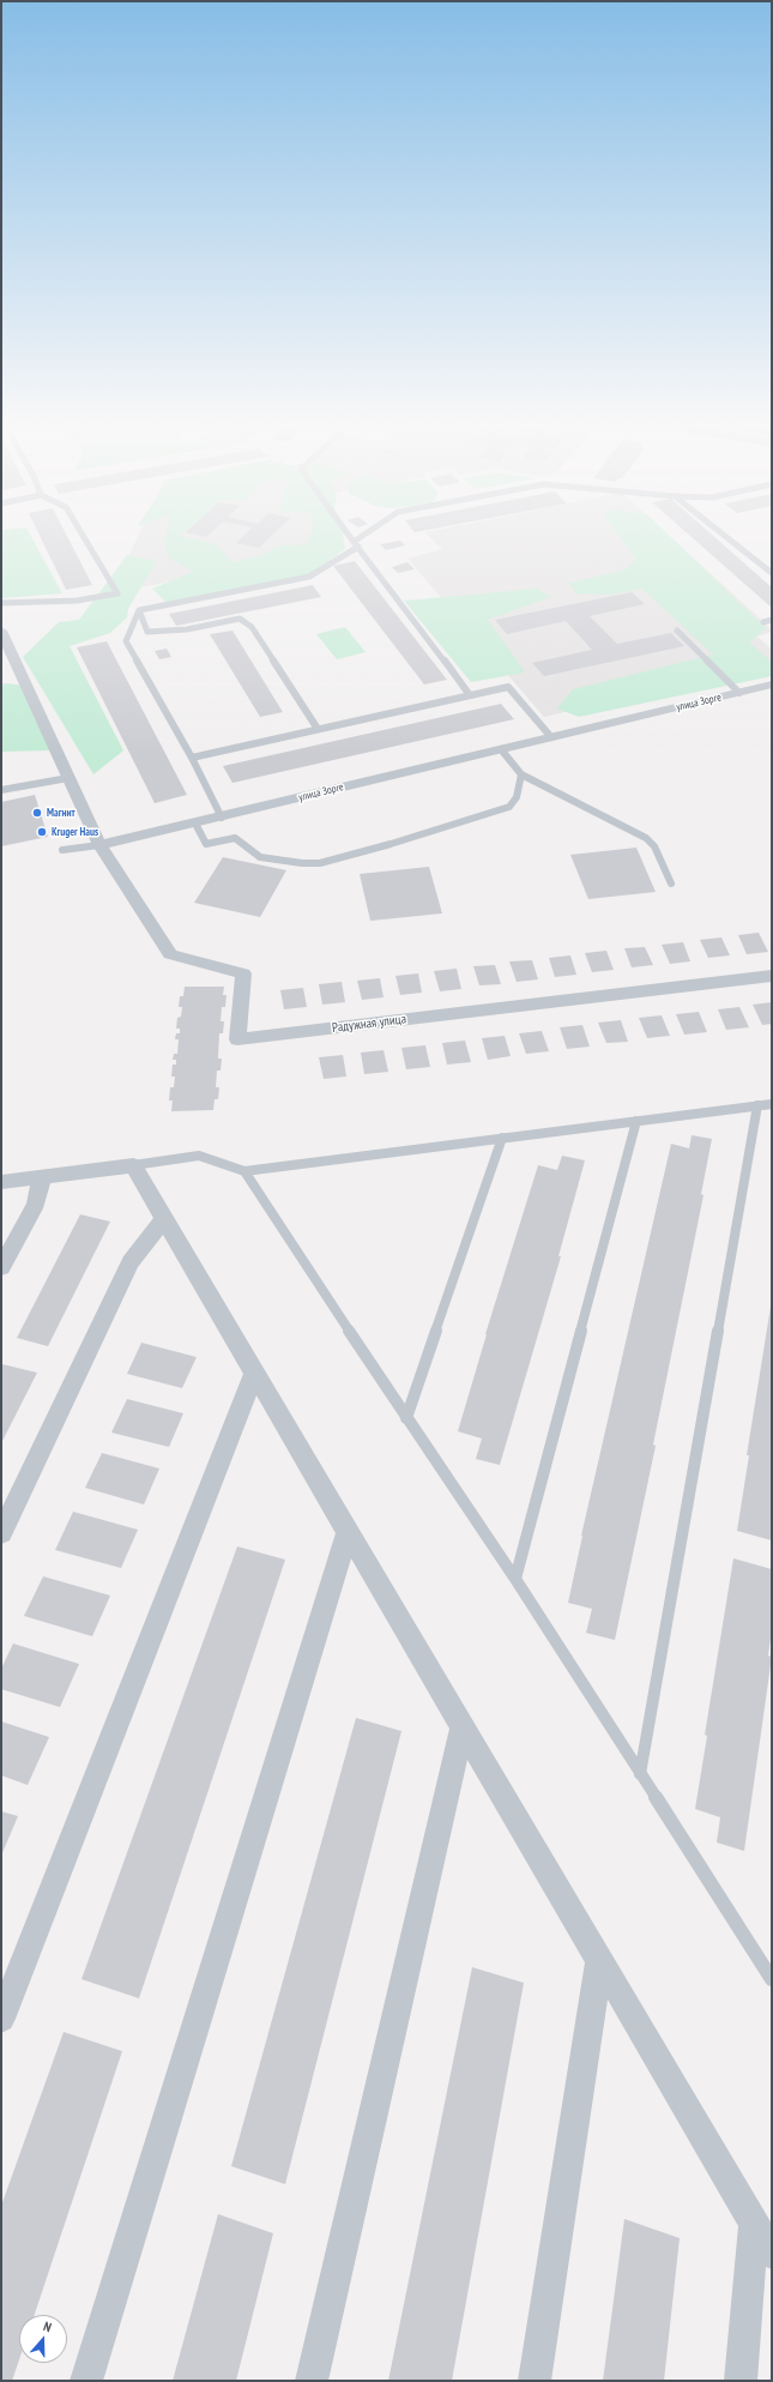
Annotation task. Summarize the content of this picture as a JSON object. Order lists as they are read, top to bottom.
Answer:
{
  "streets": {
    "street": ["улица Зорге", "Радужная улица"]
  },
  "crossings": [
    ["улица Зорге", "Радужная улица"]
  ],
  "places": ["Магнит", "Kruger Haus"],
  "north": "top"
}
